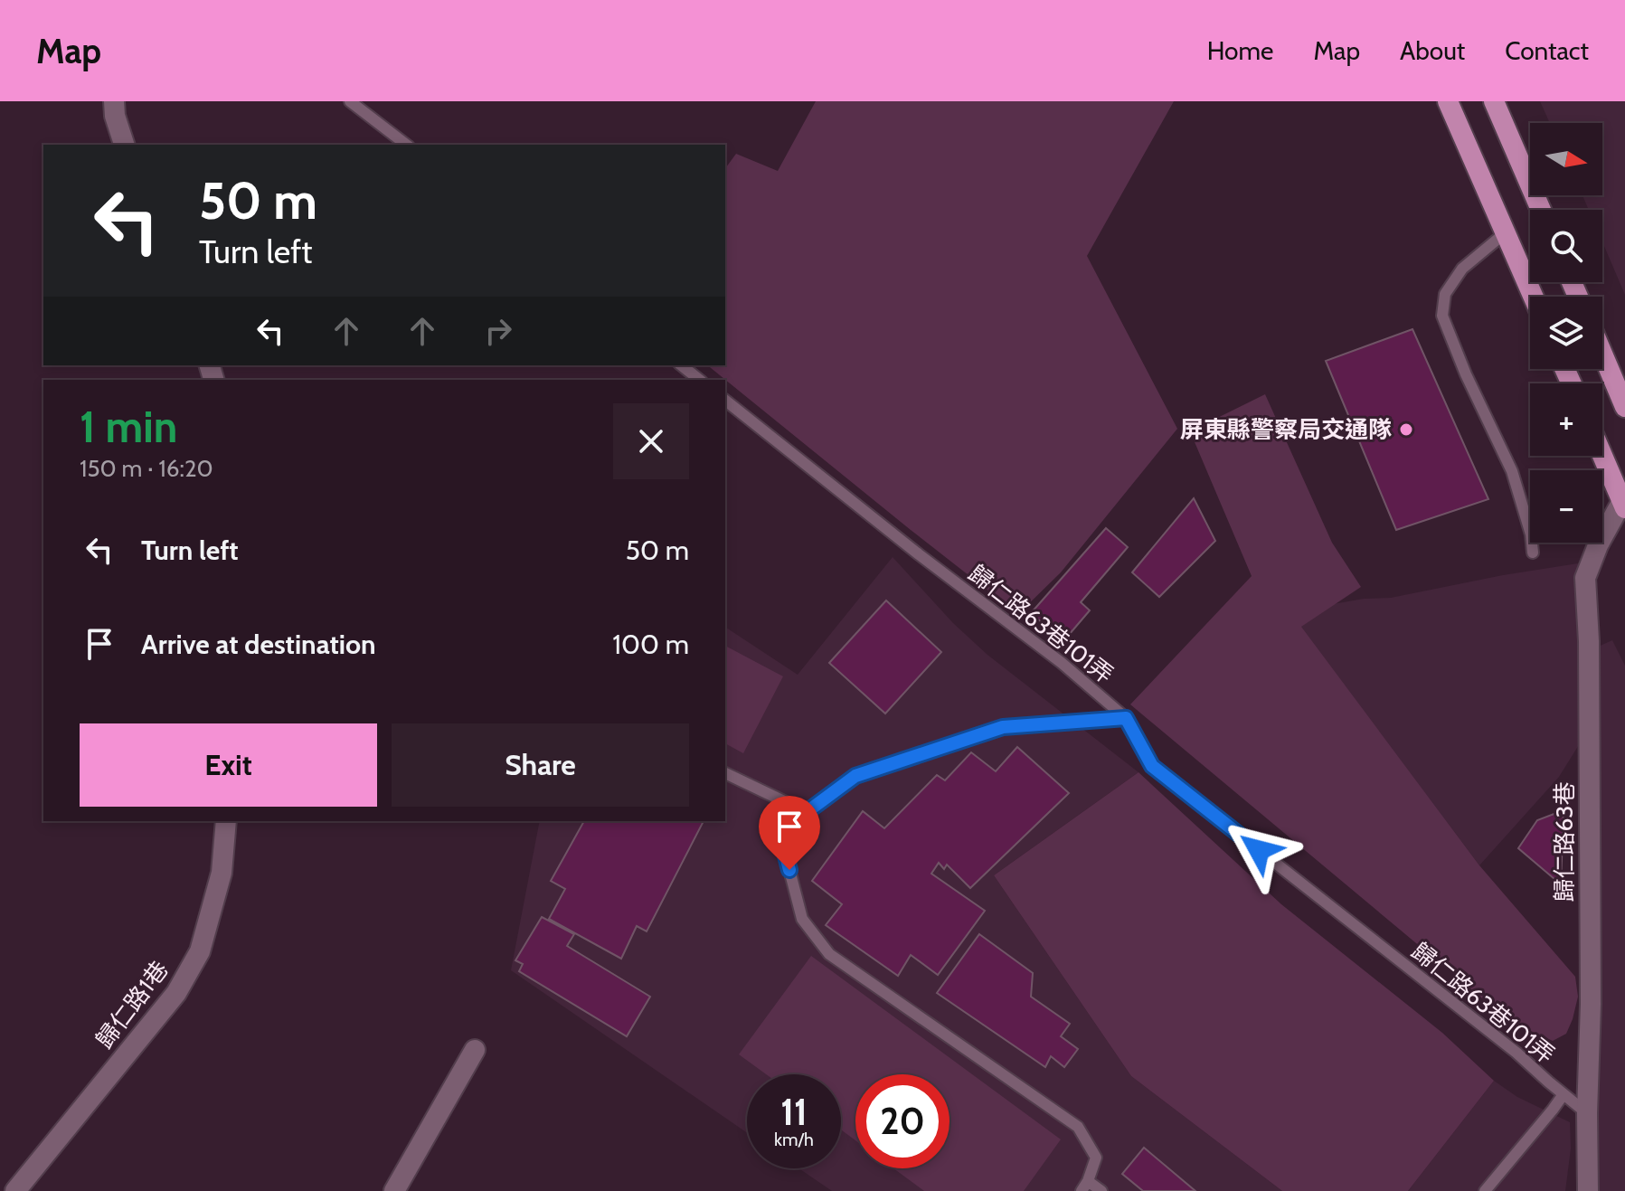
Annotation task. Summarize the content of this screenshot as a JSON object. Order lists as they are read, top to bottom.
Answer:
{
  "streets": {
    "street": ["歸仁路63巷", "歸仁路1巷"],
    "lane": ["歸仁路63巷101弄"]
  },
  "crossings": [
    ["歸仁路63巷101弄", "歸仁路63巷"]
  ],
  "places": ["屏東縣警察局交通隊"],
  "north": "right",
  "page": {
    "header": "Map",
    "nav": [
      "Home",
      "Map",
      "About",
      "Contact"
    ],
    "map_buttons": ["+", "−"],
    "turn": ["50 m", "Turn left"],
    "heading": ["1 min", "150 m · 16:20"],
    "list": [
      {
        "name": "Turn left",
        "value": "50 m"
      },
      {
        "name": "Arrive at destination",
        "value": "100 m"
      }
    ],
    "buttons": ["Exit", "Share"],
    "speed": "11 km/h",
    "limit": "20"
  }
}
